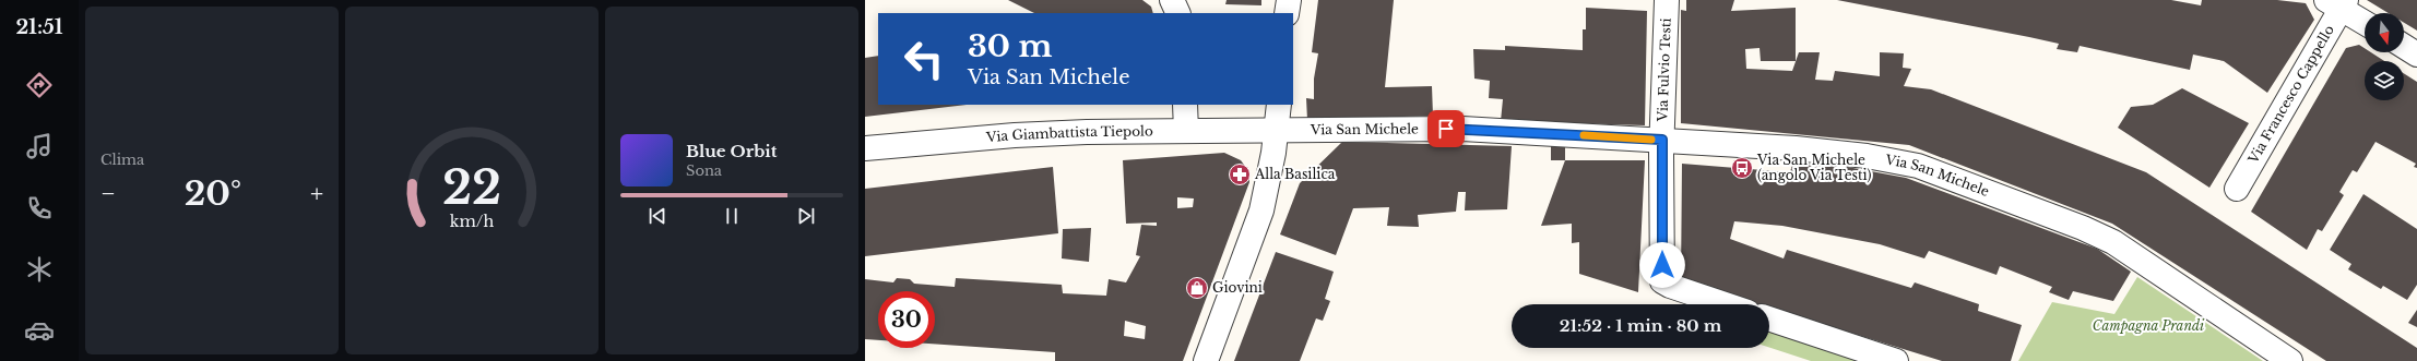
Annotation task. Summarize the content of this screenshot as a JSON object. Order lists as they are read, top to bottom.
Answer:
{
  "streets": {
    "street": [
      "Via Fulvio Testi",
      "Via Francesco Cappello",
      "Via San Michele",
      "Via Giambattista Tiepolo"
    ]
  },
  "crossings": [
    ["Via Fulvio Testi", "Via San Michele"],
    ["Via San Michele", "Via Giambattista Tiepolo"]
  ],
  "parks": ["Campagna Prandi"],
  "places": {
    "bus stop": ["Via San Michele (angolo Via Testi)"],
    "pharmacy": ["Alla Basilica"],
    "shop": ["Giovini"]
  },
  "north": "bottom",
  "page": {
    "tabs": "21:51",
    "tile": "Clima",
    "turn": ["30 m", "Via San Michele"],
    "song": ["Blue Orbit", "Sona"],
    "heat": ["−", "20°", "+"],
    "limit": "30",
    "trip": "21:52 · 1 min · 80 m",
    "gauge": ["22", "km/h"]
  }
}
